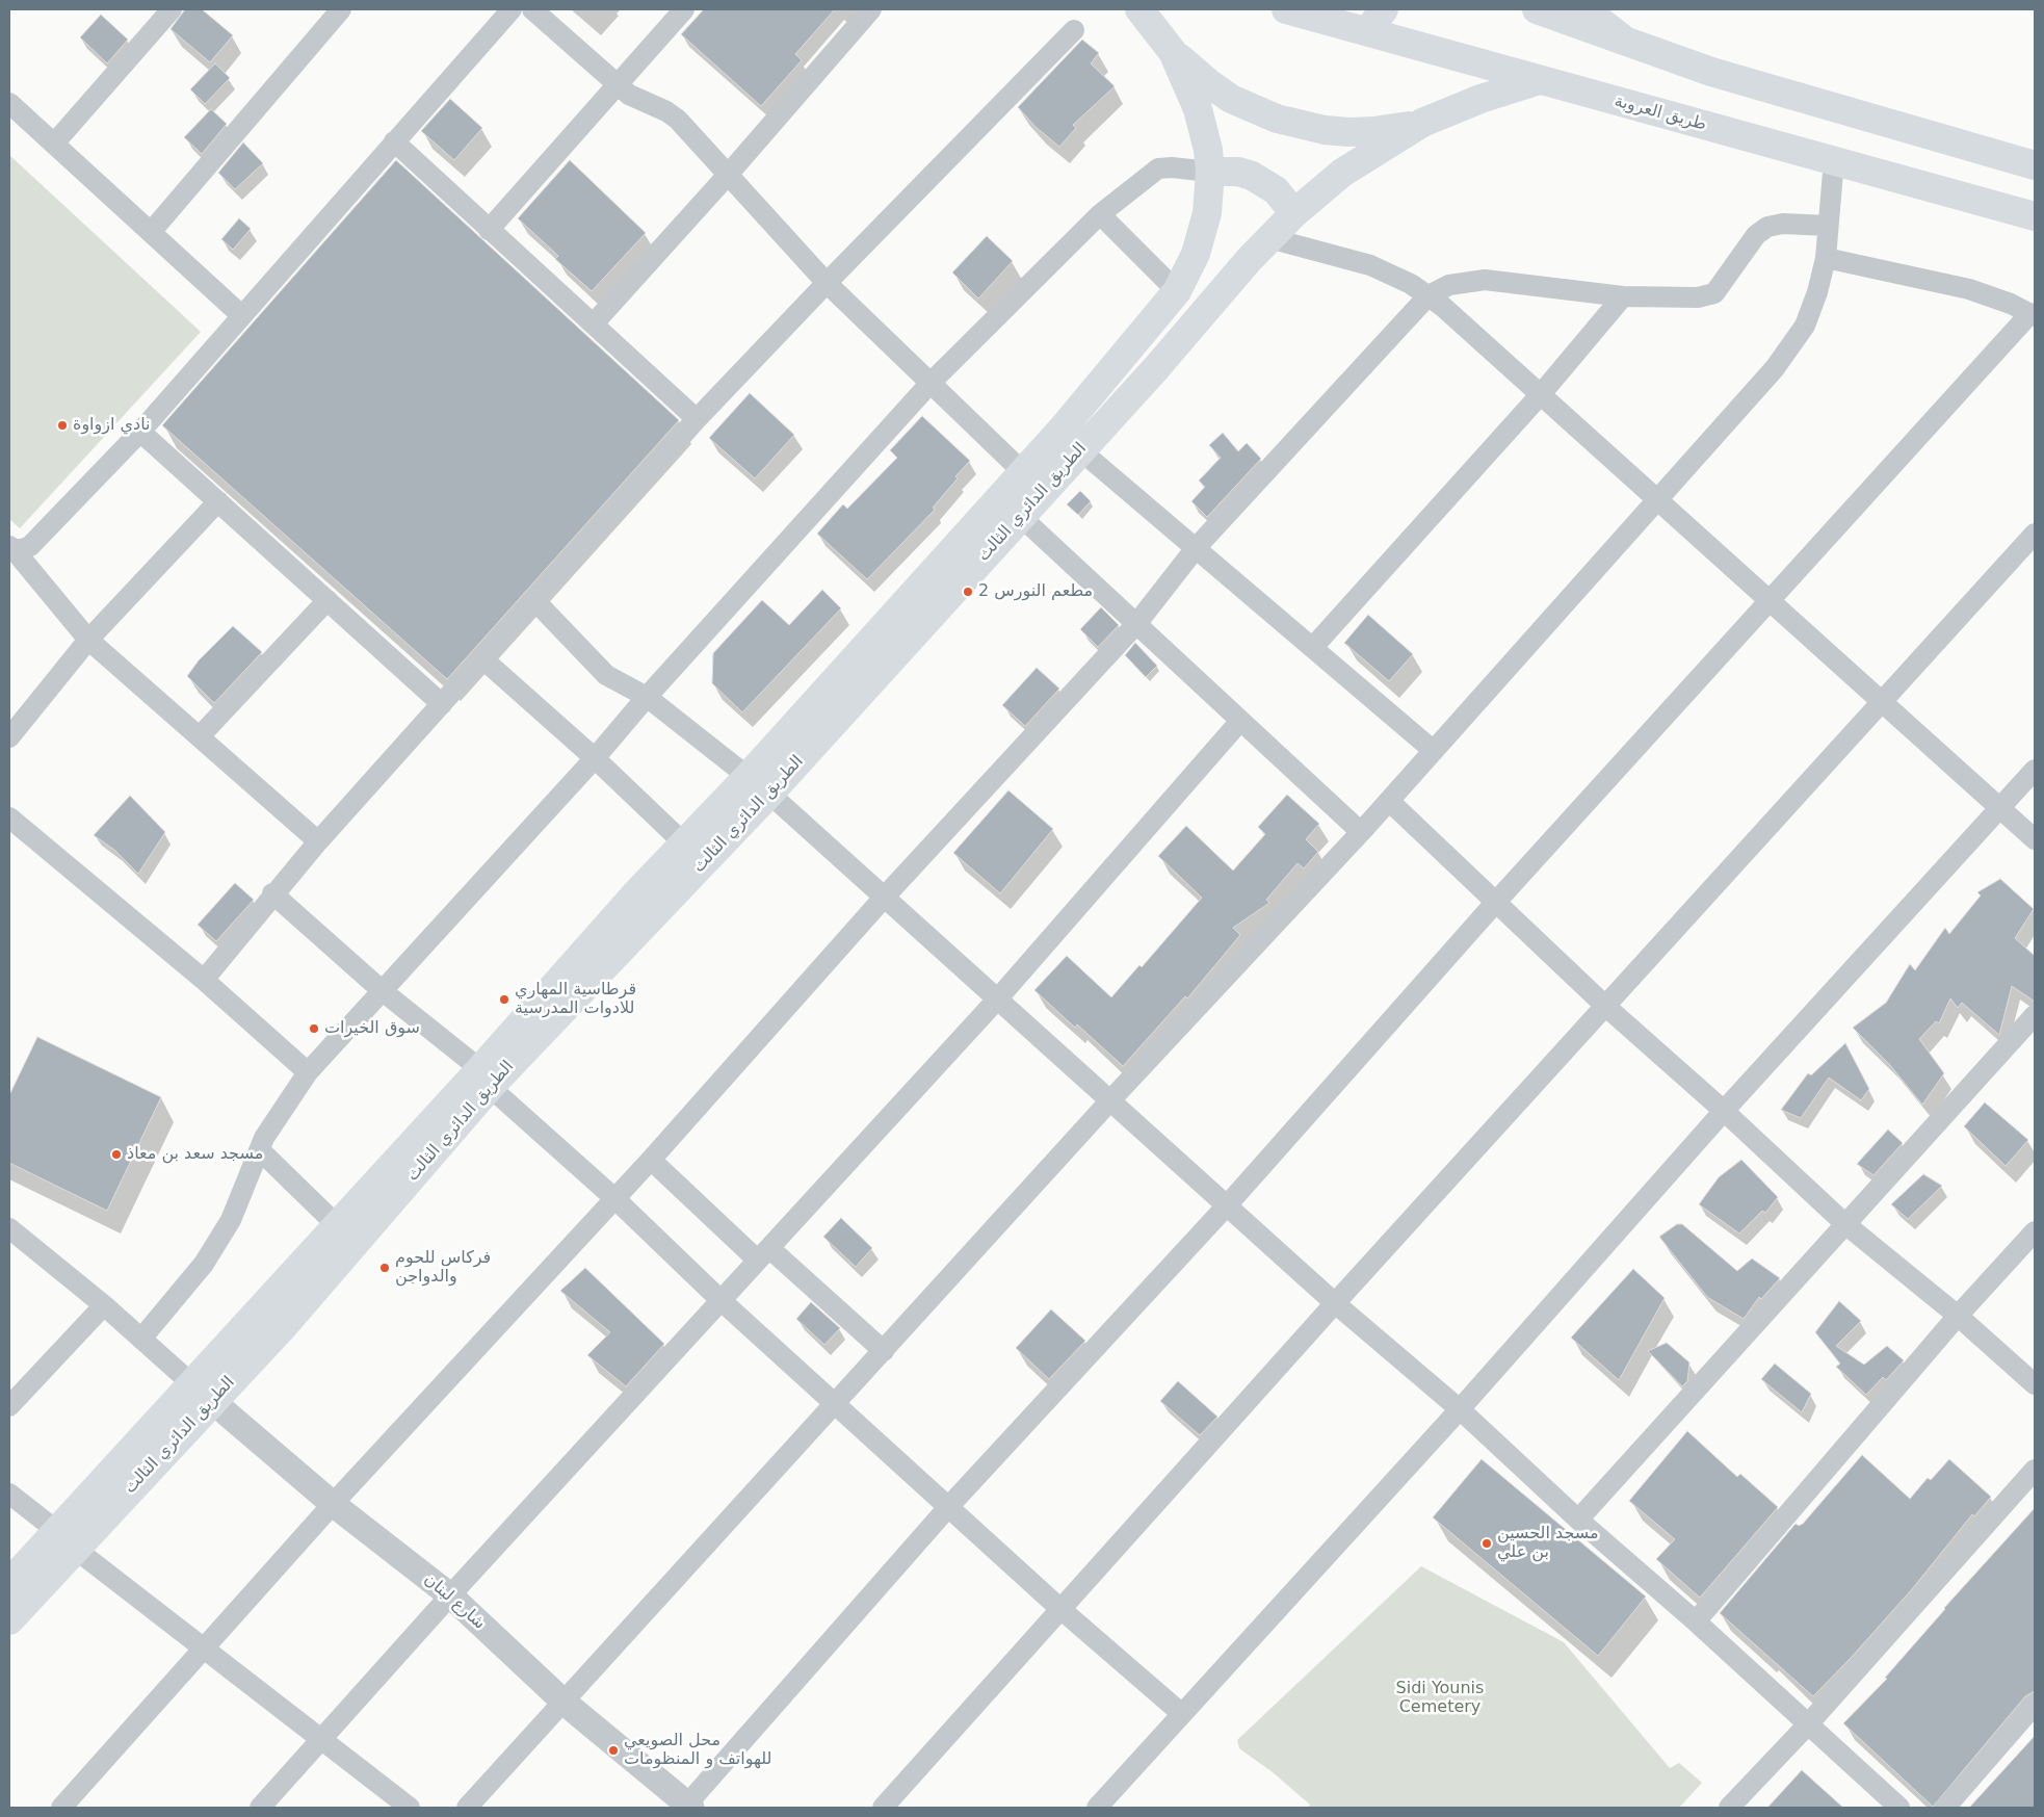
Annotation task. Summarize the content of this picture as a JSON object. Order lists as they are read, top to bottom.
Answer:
{
  "streets": {
    "main road": ["طريق العروبة", "الطريق الدائري الثالث"],
    "street": ["شارع لبنان"]
  },
  "crossings": [
    ["طريق العروبة", "الطريق الدائري الثالث"],
    ["الطريق الدائري الثالث", "شارع لبنان"]
  ],
  "parks": ["Sidi Younis Cemetery"],
  "places": [
    "نادي ازواوة",
    "مطعم النورس 2",
    "قرطاسية المهاري للادوات المدرسية",
    "سوق الخيرات",
    "مسجد سعد بن معاذ",
    "فركاس للحوم والدواجن",
    "مسجد الحسين بن علي",
    "محل الصويعي للهواتف و المنظومات"
  ]
}
